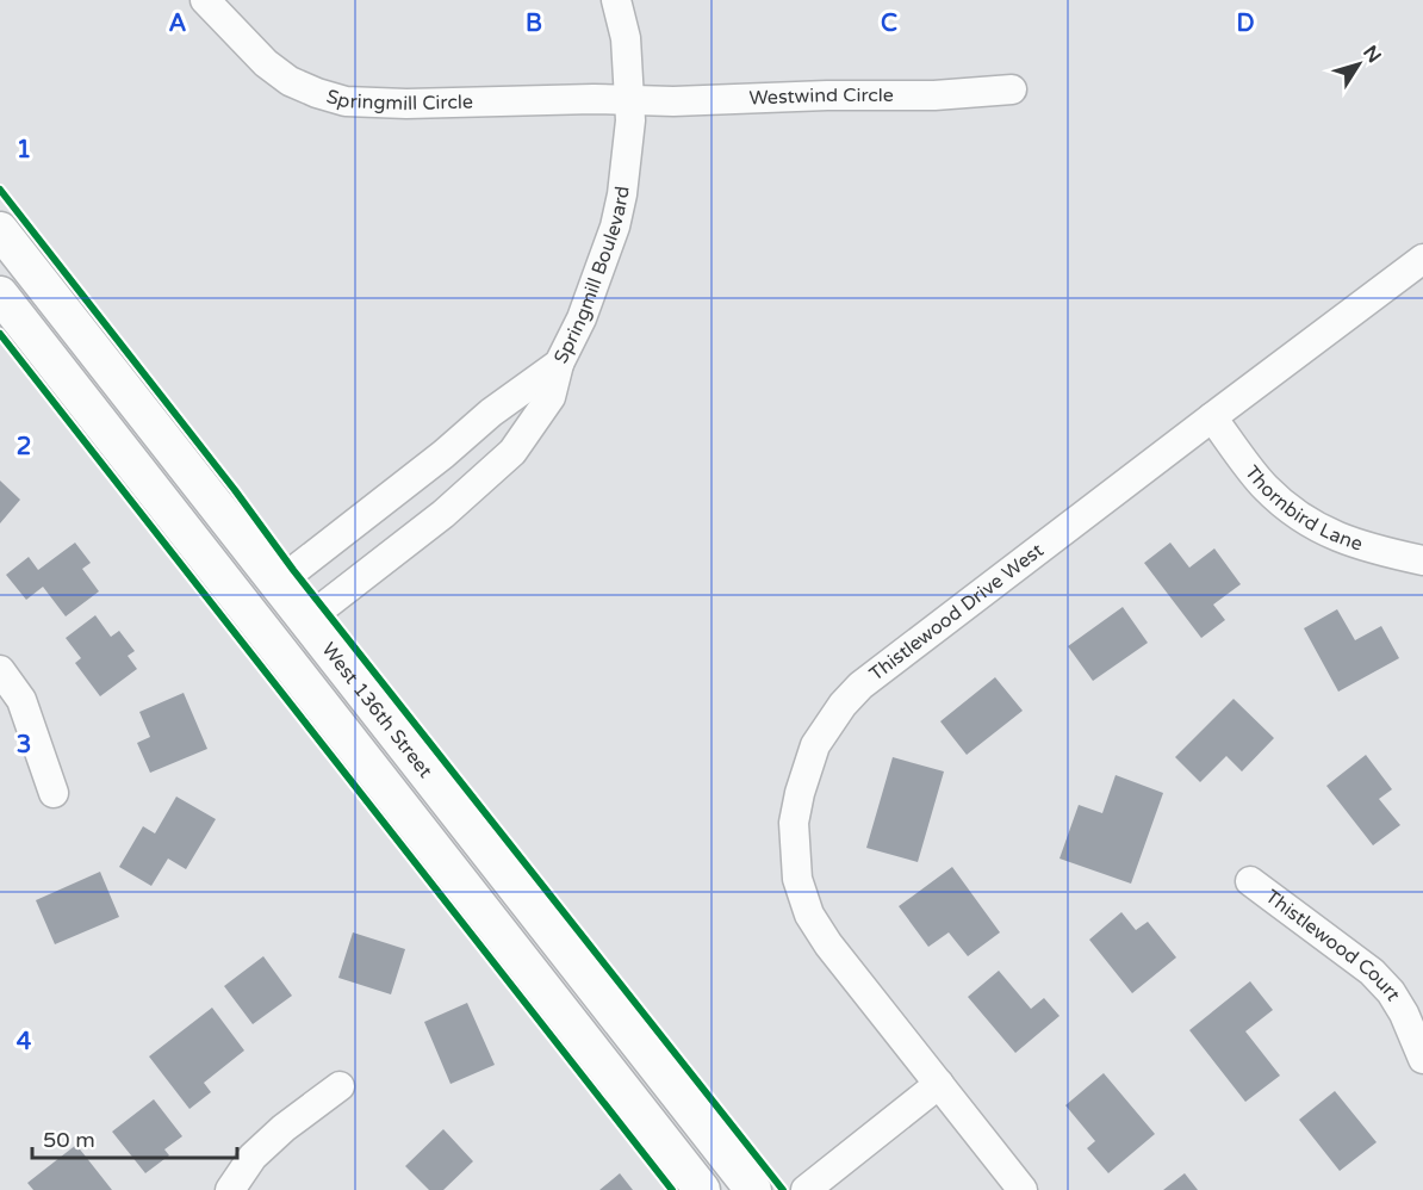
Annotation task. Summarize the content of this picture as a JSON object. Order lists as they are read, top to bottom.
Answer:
{
  "streets": {
    "street": [
      "Westwind Circle",
      "Springmill Circle",
      "Springmill Boulevard",
      "Thornbird Lane",
      "Thistlewood Drive West",
      "West 136th Street",
      "Thistlewood Court"
    ]
  },
  "crossings": [
    ["Westwind Circle", "Springmill Circle"],
    ["Westwind Circle", "Springmill Boulevard"],
    ["Springmill Circle", "Springmill Boulevard"],
    ["Springmill Boulevard", "West 136th Street"],
    ["Thornbird Lane", "Thistlewood Drive West"]
  ],
  "scale_bar": "50 m",
  "north": "top right",
  "grid": {
    "columns": [
      "A",
      "B",
      "C",
      "D"
    ],
    "rows": [
      "1",
      "2",
      "3",
      "4"
    ]
  }
}
